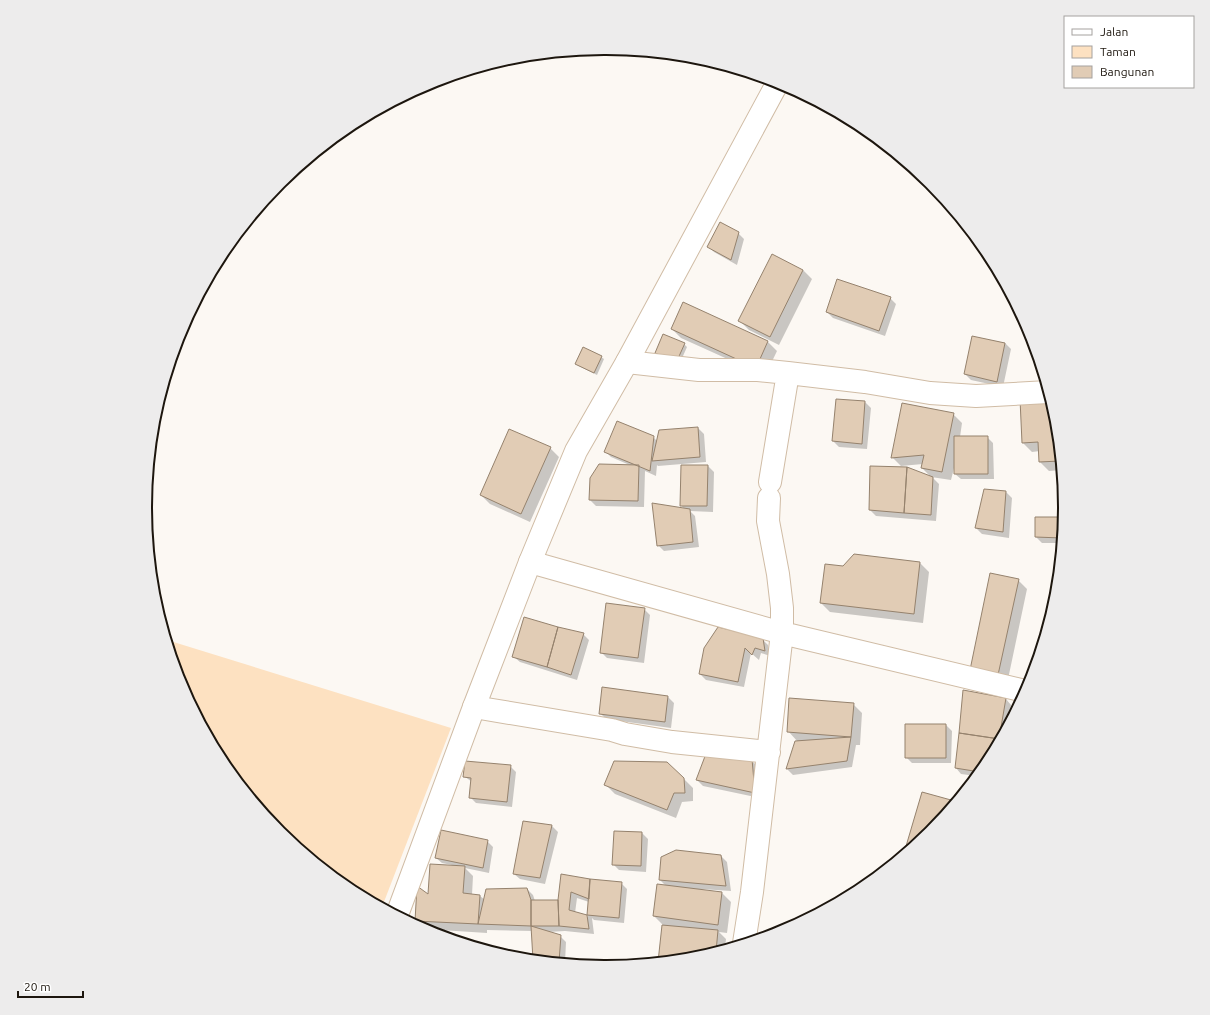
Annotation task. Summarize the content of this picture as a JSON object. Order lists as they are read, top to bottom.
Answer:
{
  "legend": ["Jalan", "Taman", "Bangunan"],
  "scale_bar": "20 m"
}
